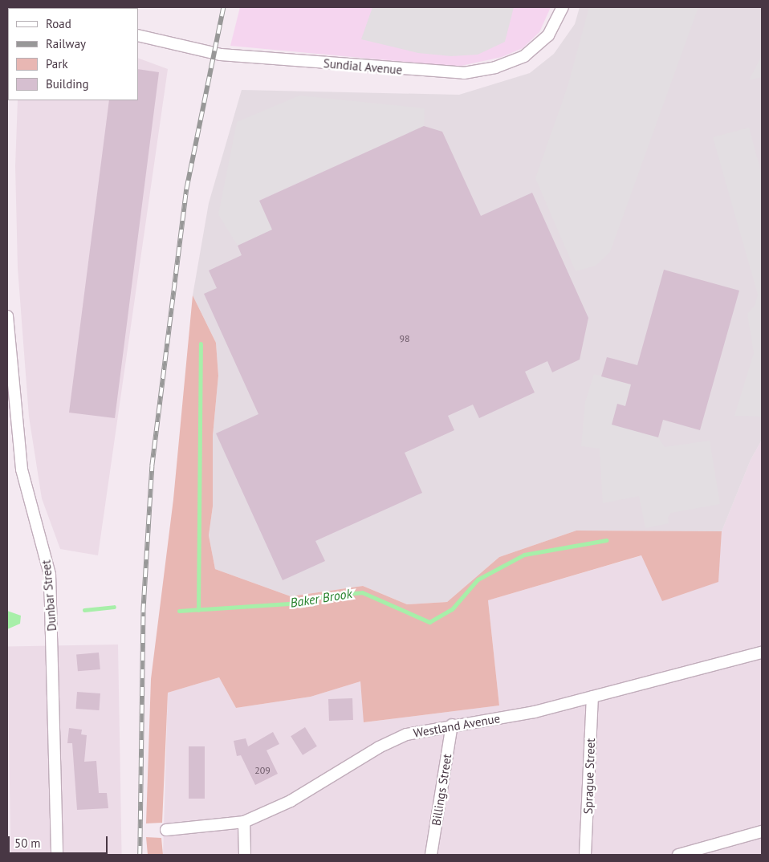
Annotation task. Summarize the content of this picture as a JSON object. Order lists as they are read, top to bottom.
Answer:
{
  "streets": {
    "street": [
      "Sundial Avenue",
      "Dunbar Street",
      "Westland Avenue",
      "Sprague Street",
      "Billings Street"
    ]
  },
  "crossings": [
    ["Westland Avenue", "Sprague Street"],
    ["Westland Avenue", "Billings Street"]
  ],
  "water": ["Baker Brook"],
  "house_numbers": ["98", "209"],
  "legend": [
    "Road",
    "Railway",
    "Park",
    "Building"
  ],
  "scale_bar": "50 m"
}
